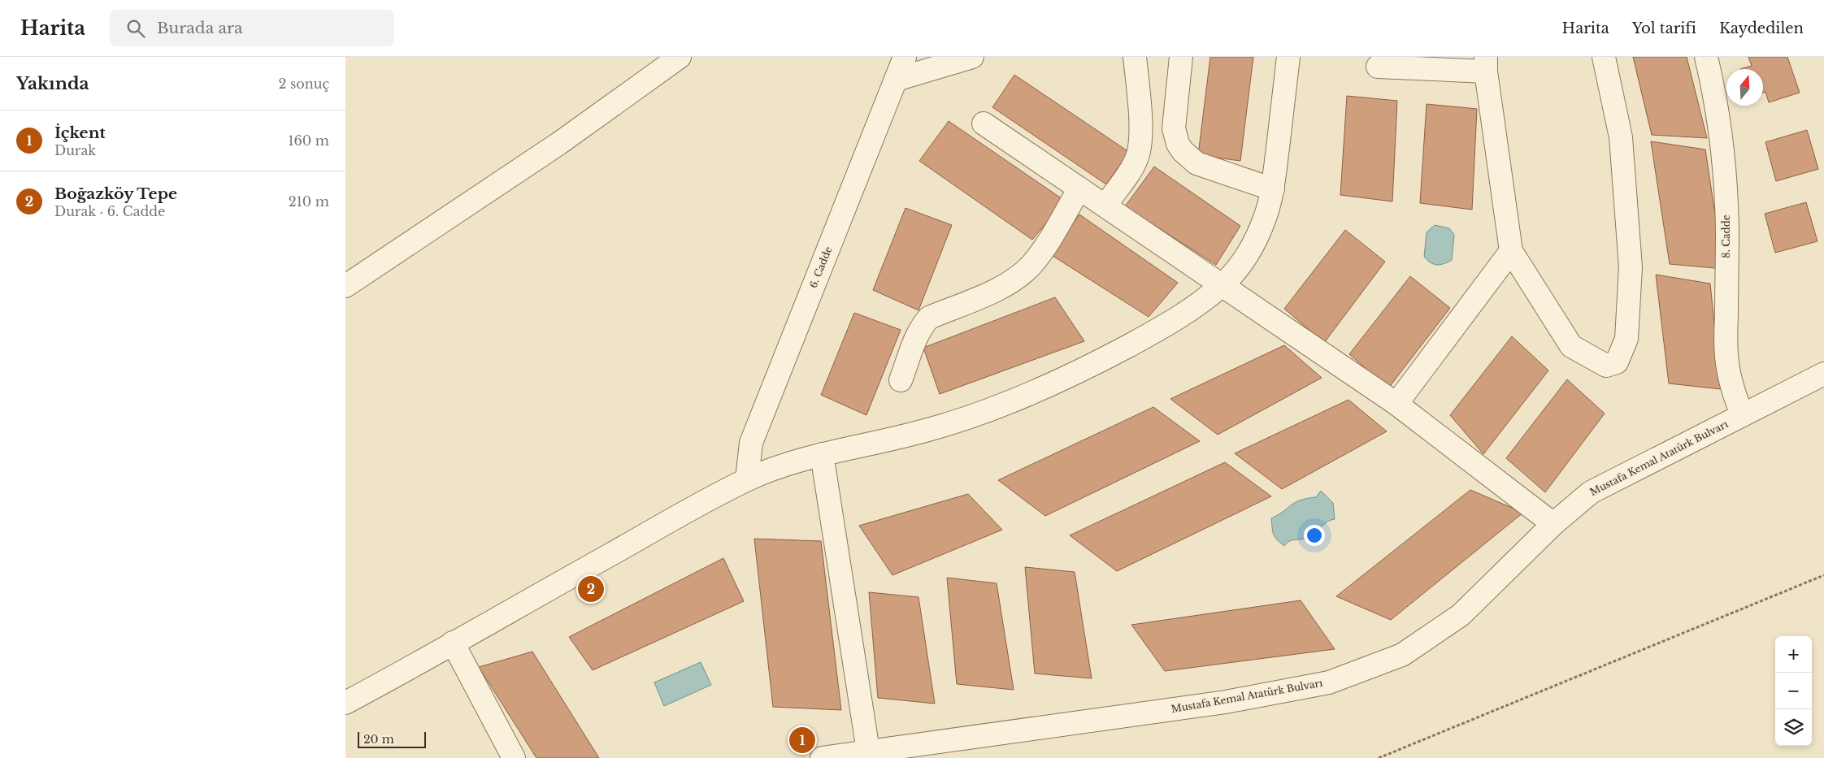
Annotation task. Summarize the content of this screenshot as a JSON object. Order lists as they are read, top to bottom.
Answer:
{
  "streets": {
    "street": ["8. Cadde", "6. Cadde", "Mustafa Kemal Atatürk Bulvarı"]
  },
  "crossings": [
    ["8. Cadde", "Mustafa Kemal Atatürk Bulvarı"]
  ],
  "scale_bar": "20 m",
  "north": "top",
  "page": {
    "header": "Harita",
    "search": "Burada ara",
    "nav": ["Harita", "Yol tarifi", "Kaydedilen"],
    "heading": ["Yakında", "2 sonuç"],
    "list": [
      {
        "mark": "1",
        "name": "İçkent",
        "note": "Durak",
        "value": "160 m"
      },
      {
        "mark": "2",
        "name": "Boğazköy Tepe",
        "note": "Durak · 6. Cadde",
        "value": "210 m"
      }
    ],
    "pins": ["2", "1"],
    "map_buttons": ["+", "−"],
    "scale": "20 m"
  }
}
